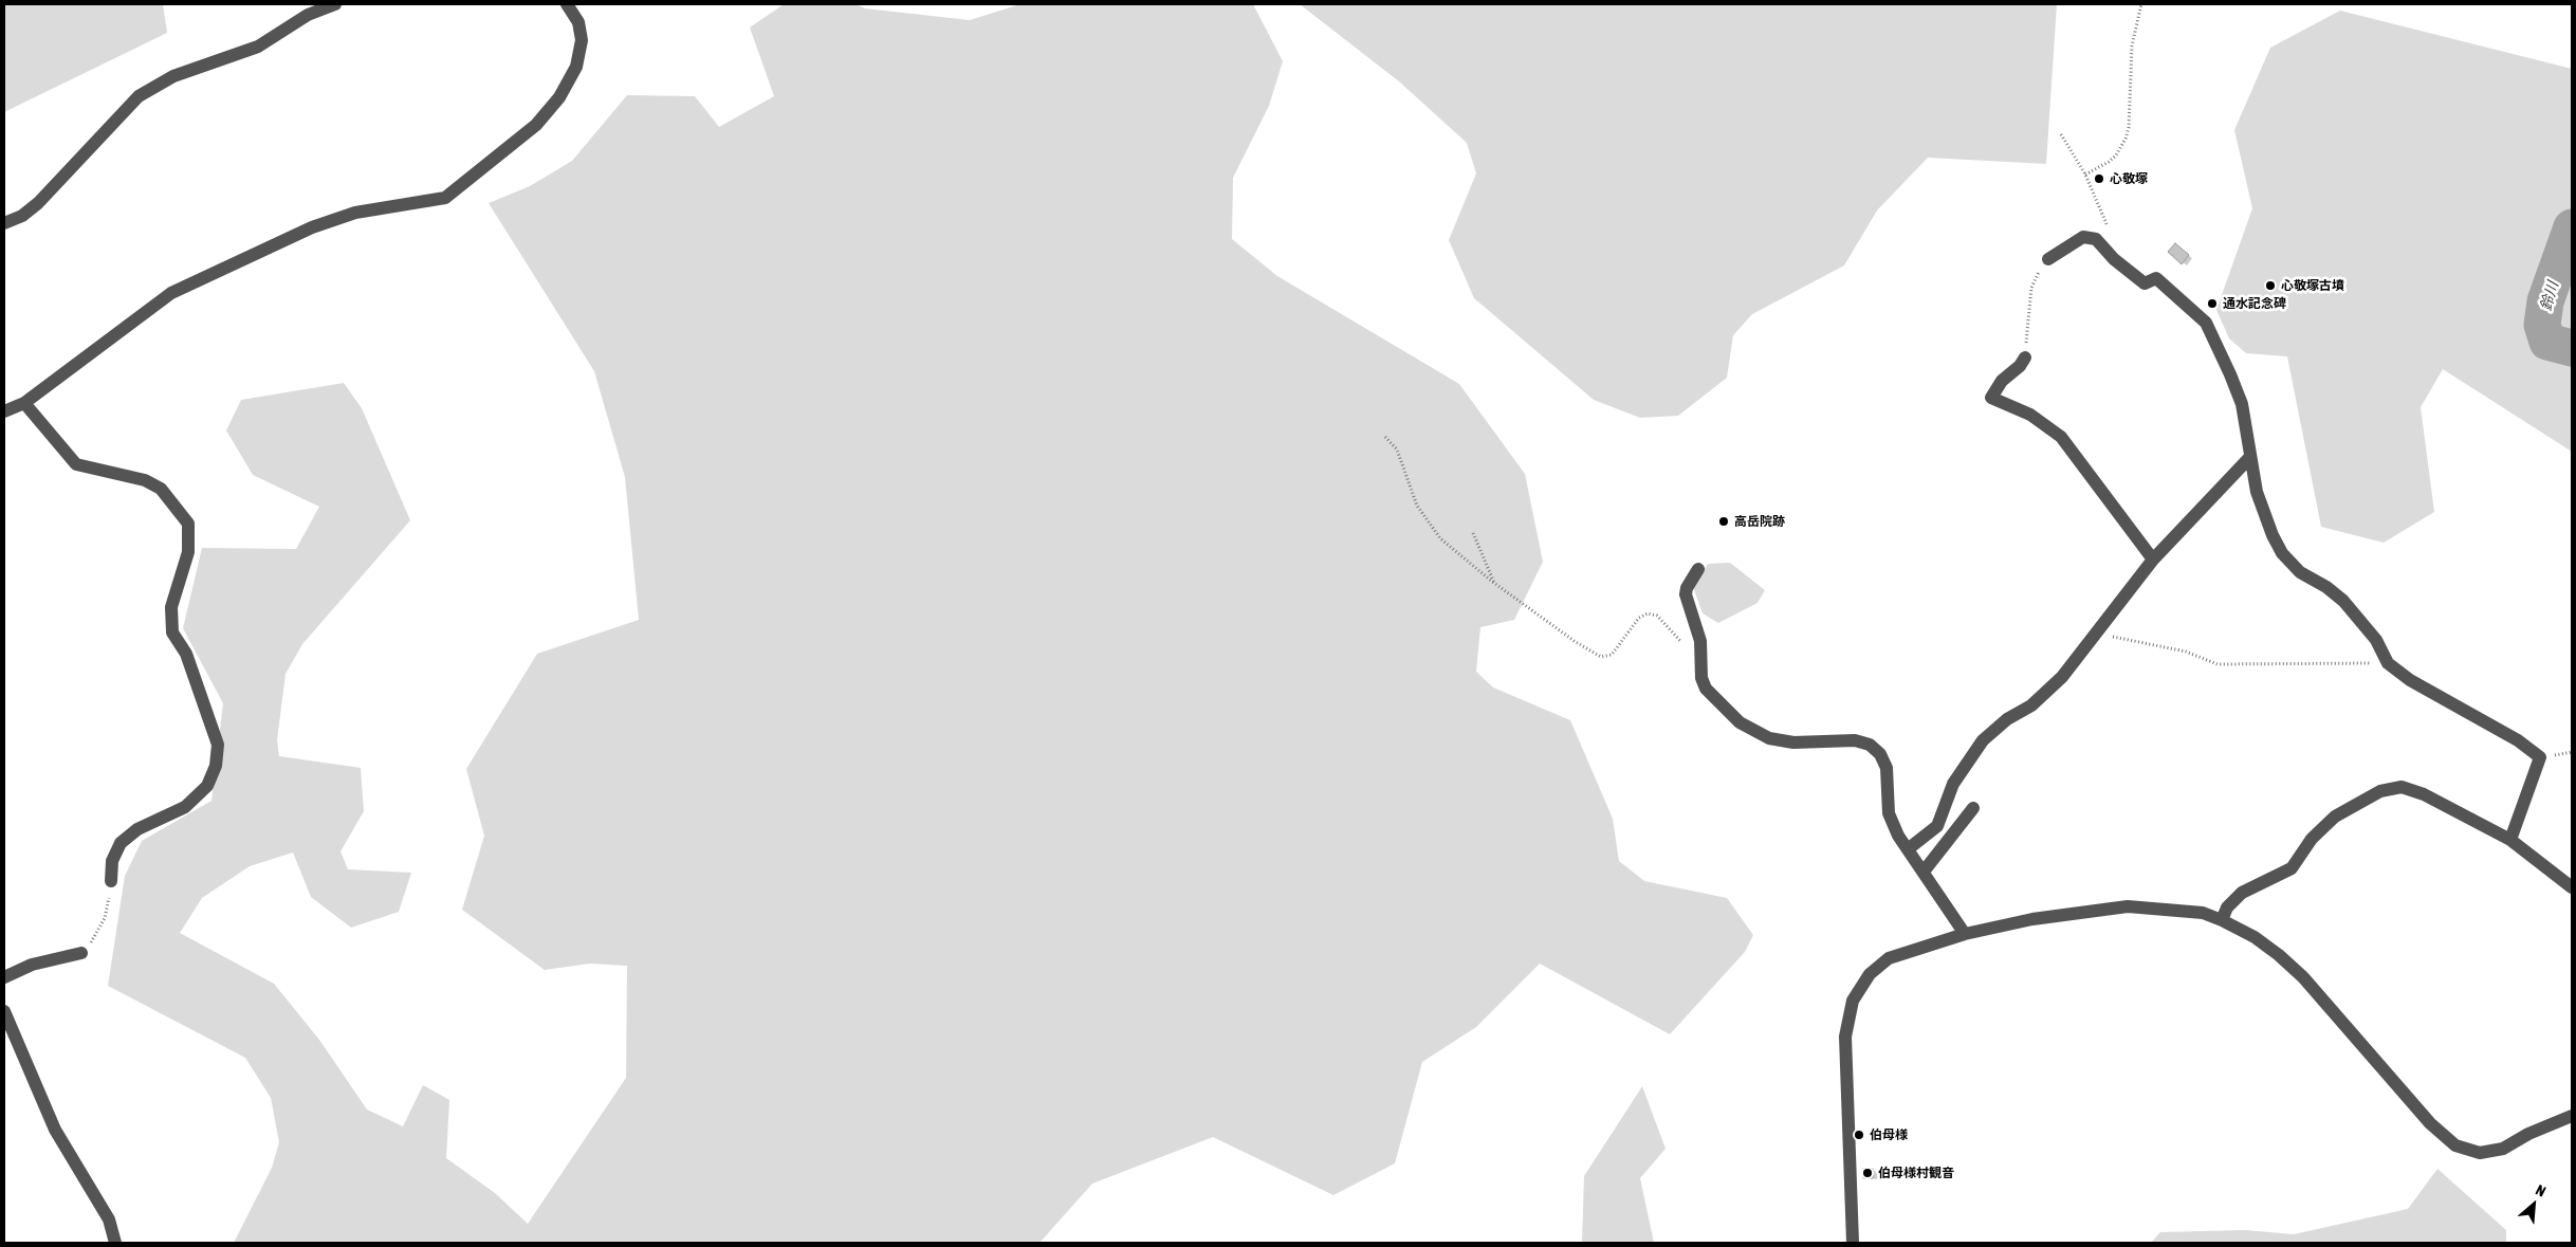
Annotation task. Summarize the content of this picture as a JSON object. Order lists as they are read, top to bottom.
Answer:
{
  "water": ["鈴川"],
  "places": [
    "心敬塚",
    "心敬塚古墳",
    "通水記念碑",
    "高岳院跡",
    "伯母様",
    "伯母様村観音"
  ],
  "north": "top right"
}
